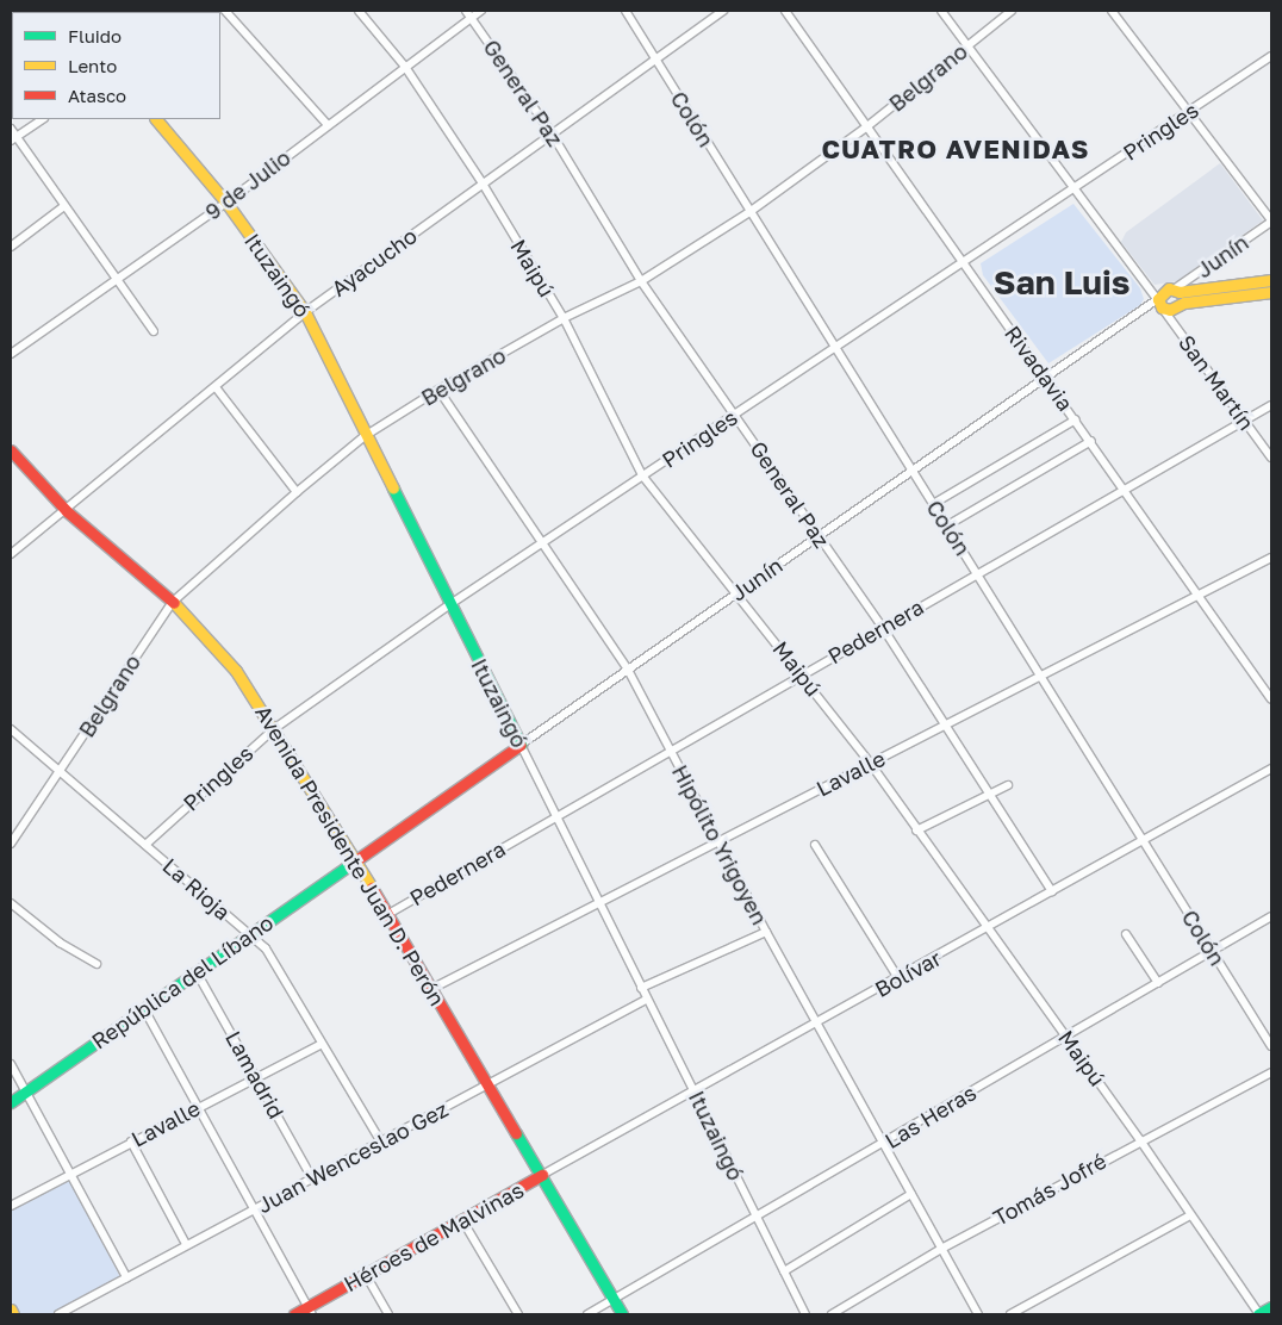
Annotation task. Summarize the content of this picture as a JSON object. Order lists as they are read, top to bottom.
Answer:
{
  "streets": {
    "street": [
      "Belgrano",
      "General Paz",
      "Colón",
      "Pringles",
      "9 de Julio",
      "Junín",
      "Ayacucho",
      "Maipú",
      "Ituzaingó",
      "Rivadavia",
      "San Martín",
      "Pedernera",
      "Lavalle",
      "Hipólito Yrigoyen",
      "Avenida Presidente Juan D. Perón",
      "La Rioja",
      "Bolívar",
      "República del Líbano",
      "Lamadrid",
      "Las Heras",
      "Juan Wenceslao Gez",
      "Tomás Jofré",
      "Héroes de Malvinas"
    ]
  },
  "crossings": [
    ["Belgrano", "General Paz"],
    ["Belgrano", "Colón"],
    ["Belgrano", "Maipú"],
    ["Belgrano", "Ituzaingó"],
    ["Belgrano", "Rivadavia"],
    ["Belgrano", "San Martín"],
    ["Belgrano", "Hipólito Yrigoyen"],
    ["Belgrano", "Avenida Presidente Juan D. Perón"],
    ["Belgrano", "La Rioja"],
    ["General Paz", "Pringles"],
    ["General Paz", "9 de Julio"],
    ["General Paz", "Junín"],
    ["General Paz", "Ayacucho"],
    ["General Paz", "Pedernera"],
    ["General Paz", "Lavalle"],
    ["General Paz", "Bolívar"],
    ["Colón", "Pringles"],
    ["Colón", "Junín"],
    ["Colón", "Ayacucho"],
    ["Colón", "Pedernera"],
    ["Colón", "Lavalle"],
    ["Colón", "Bolívar"],
    ["Colón", "Las Heras"],
    ["Pringles", "Maipú"],
    ["Pringles", "Ituzaingó"],
    ["Pringles", "Rivadavia"],
    ["Pringles", "San Martín"],
    ["Pringles", "Hipólito Yrigoyen"],
    ["Pringles", "Avenida Presidente Juan D. Perón"],
    ["Pringles", "La Rioja"],
    ["9 de Julio", "Maipú"],
    ["9 de Julio", "Ituzaingó"],
    ["Junín", "Maipú"],
    ["Junín", "Ituzaingó"],
    ["Junín", "Rivadavia"],
    ["Junín", "San Martín"],
    ["Junín", "Hipólito Yrigoyen"],
    ["Junín", "Avenida Presidente Juan D. Perón"],
    ["Junín", "República del Líbano"],
    ["Ayacucho", "Maipú"],
    ["Ayacucho", "Ituzaingó"],
    ["Ayacucho", "Avenida Presidente Juan D. Perón"],
    ["Maipú", "Pedernera"],
    ["Maipú", "Lavalle"],
    ["Maipú", "Bolívar"],
    ["Maipú", "Las Heras"],
    ["Maipú", "Tomás Jofré"],
    ["Ituzaingó", "Pedernera"],
    ["Ituzaingó", "Lavalle"],
    ["Ituzaingó", "Bolívar"],
    ["Ituzaingó", "Las Heras"],
    ["Ituzaingó", "Juan Wenceslao Gez"],
    ["Rivadavia", "Pedernera"],
    ["Rivadavia", "Lavalle"],
    ["San Martín", "Pedernera"],
    ["Pedernera", "Hipólito Yrigoyen"],
    ["Pedernera", "Avenida Presidente Juan D. Perón"],
    ["Lavalle", "Hipólito Yrigoyen"],
    ["Lavalle", "Avenida Presidente Juan D. Perón"],
    ["Lavalle", "La Rioja"],
    ["Lavalle", "Lamadrid"],
    ["Hipólito Yrigoyen", "Bolívar"],
    ["Hipólito Yrigoyen", "Las Heras"],
    ["Hipólito Yrigoyen", "Tomás Jofré"],
    ["Avenida Presidente Juan D. Perón", "Bolívar"],
    ["Avenida Presidente Juan D. Perón", "República del Líbano"],
    ["Avenida Presidente Juan D. Perón", "Las Heras"],
    ["Avenida Presidente Juan D. Perón", "Juan Wenceslao Gez"],
    ["Avenida Presidente Juan D. Perón", "Héroes de Malvinas"],
    ["La Rioja", "República del Líbano"],
    ["La Rioja", "Juan Wenceslao Gez"],
    ["Bolívar", "Héroes de Malvinas"],
    ["República del Líbano", "Lamadrid"],
    ["Lamadrid", "Juan Wenceslao Gez"]
  ],
  "districts": ["CUATRO AVENIDAS", "San Luis"],
  "legend": ["Fluido", "Lento", "Atasco"]
}
